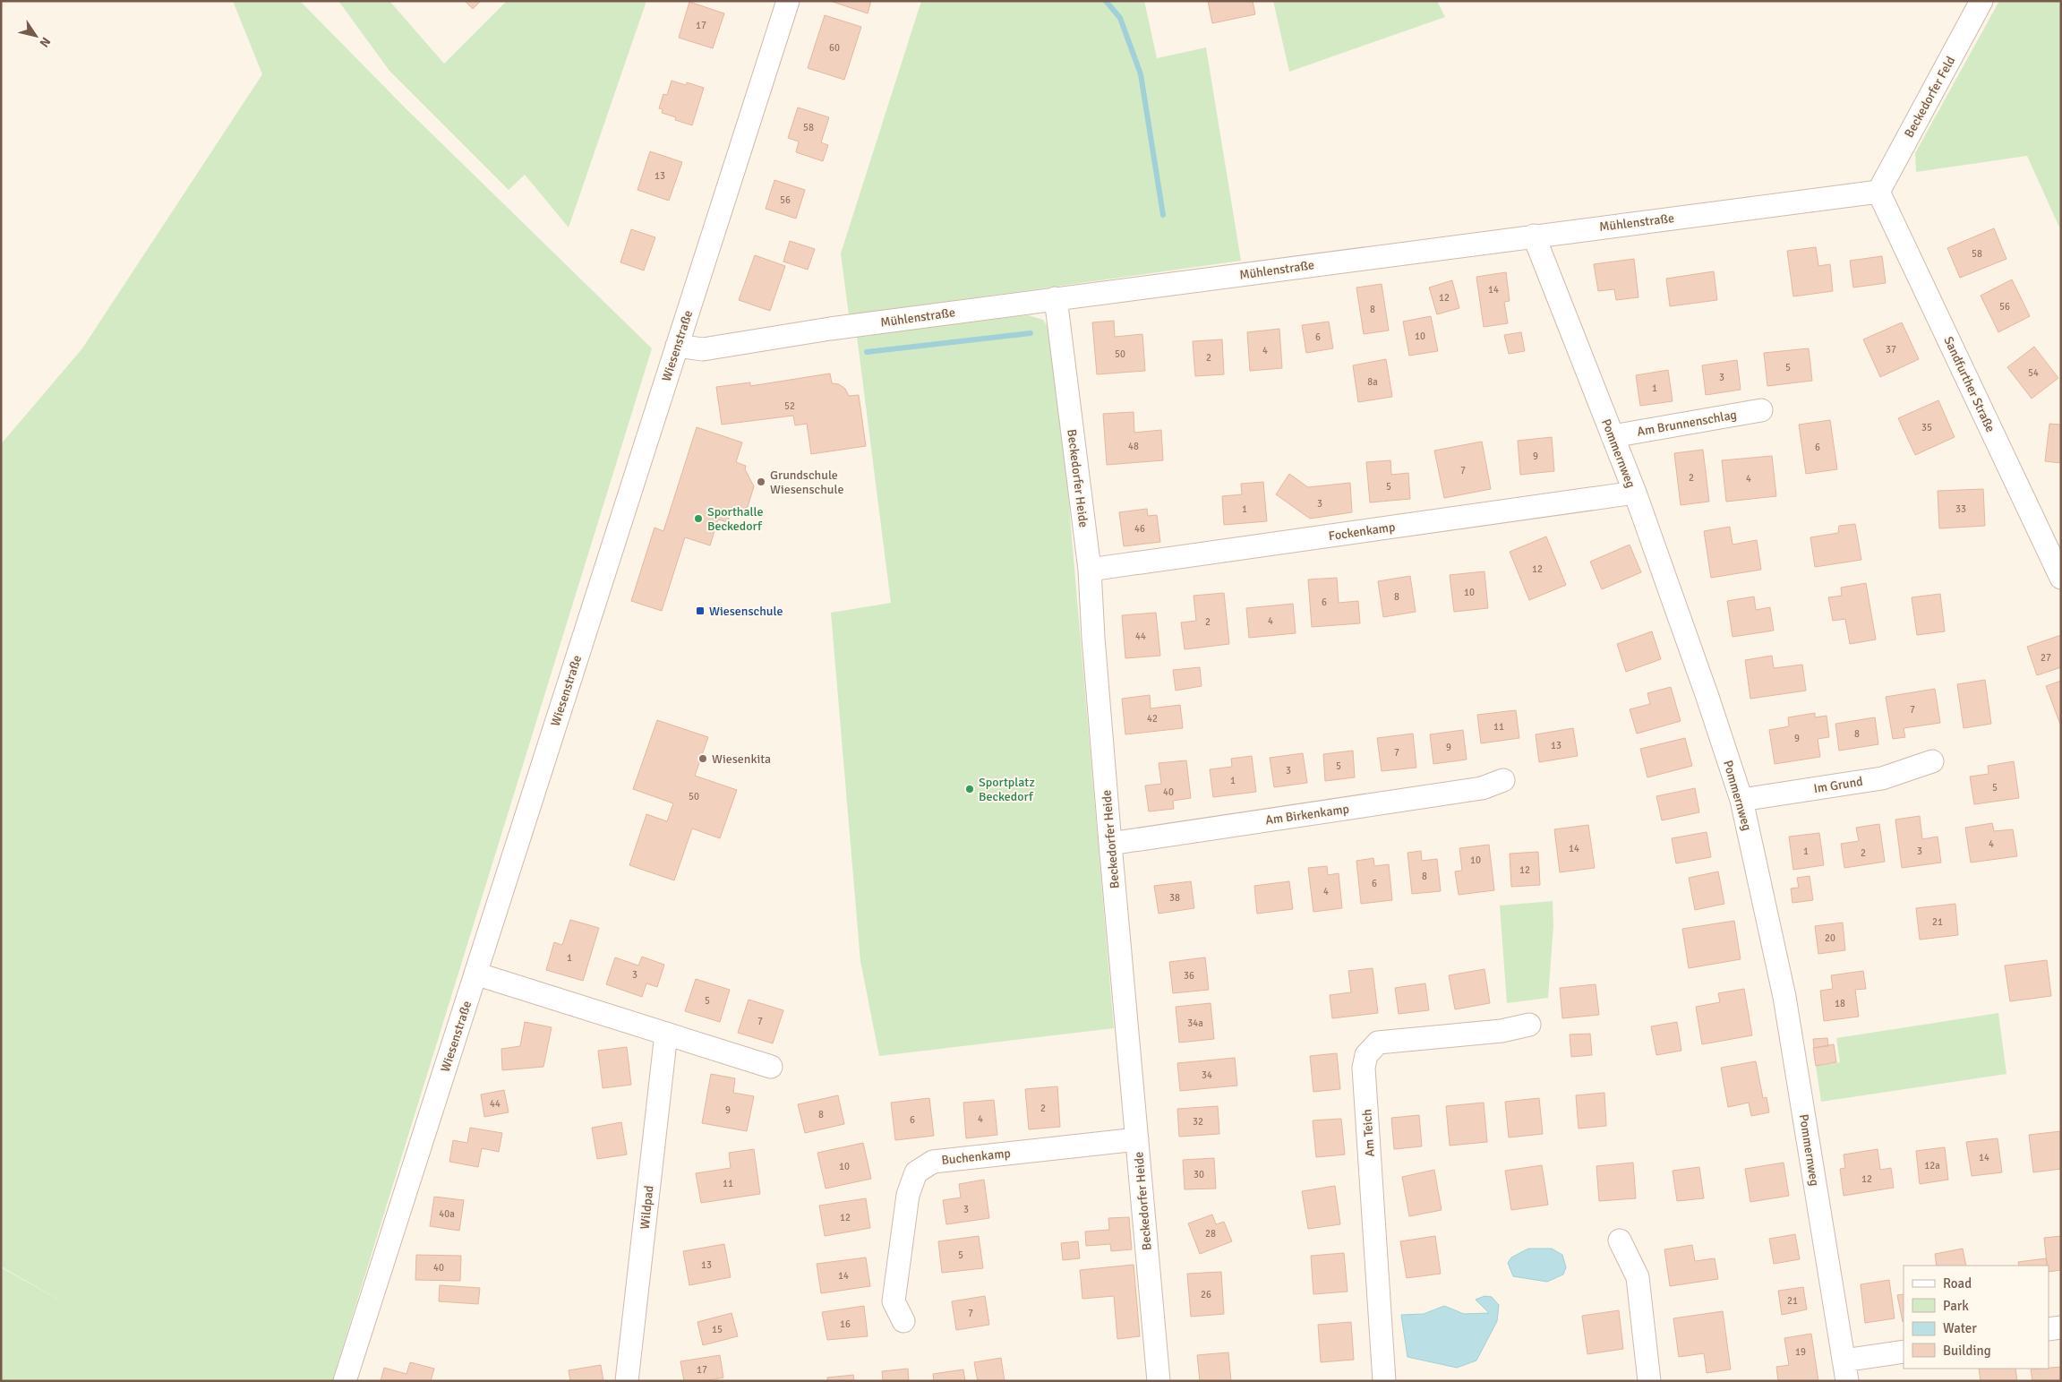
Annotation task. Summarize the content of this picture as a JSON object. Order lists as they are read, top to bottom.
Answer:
{
  "streets": {
    "street": [
      "Beckedorfer Feld",
      "Mühlenstraße",
      "Wiesenstraße",
      "Sandfurther Straße",
      "Am Brunnenschlag",
      "Pommernweg",
      "Beckedorfer Heide",
      "Fockenkamp",
      "Im Grund",
      "Am Birkenkamp",
      "Am Teich",
      "Buchenkamp",
      "Wildpad"
    ]
  },
  "crossings": [
    ["Beckedorfer Feld", "Mühlenstraße"],
    ["Beckedorfer Feld", "Sandfurther Straße"],
    ["Mühlenstraße", "Wiesenstraße"],
    ["Mühlenstraße", "Sandfurther Straße"],
    ["Mühlenstraße", "Pommernweg"],
    ["Mühlenstraße", "Beckedorfer Heide"],
    ["Am Brunnenschlag", "Pommernweg"],
    ["Pommernweg", "Fockenkamp"],
    ["Pommernweg", "Im Grund"],
    ["Beckedorfer Heide", "Fockenkamp"],
    ["Beckedorfer Heide", "Am Birkenkamp"],
    ["Beckedorfer Heide", "Buchenkamp"]
  ],
  "places": {
    "other": [
      "Grundschule Wiesenschule",
      "Sporthalle Beckedorf",
      "Wiesenkita",
      "Sportplatz Beckedorf"
    ],
    "transit": ["Wiesenschule"]
  },
  "house_numbers": [
    "17",
    "60",
    "58",
    "13",
    "56",
    "58",
    "14",
    "12",
    "56",
    "8",
    "10",
    "6",
    "37",
    "4",
    "50",
    "2",
    "5",
    "54",
    "3",
    "8a",
    "1",
    "52",
    "35",
    "48",
    "6",
    "9",
    "7",
    "2",
    "4",
    "5",
    "3",
    "1",
    "33",
    "46",
    "12",
    "10",
    "8",
    "6",
    "4",
    "2",
    "44",
    "27",
    "7",
    "42",
    "11",
    "8",
    "9",
    "13",
    "9",
    "7",
    "5",
    "3",
    "1",
    "5",
    "40",
    "50",
    "4",
    "14",
    "1",
    "3",
    "2",
    "10",
    "12",
    "8",
    "6",
    "4",
    "38",
    "21",
    "20",
    "1",
    "3",
    "36",
    "5",
    "18",
    "7",
    "34a",
    "34",
    "44",
    "2",
    "9",
    "8",
    "4",
    "6",
    "32",
    "14",
    "12a",
    "10",
    "30",
    "12",
    "11",
    "3",
    "40a",
    "12",
    "28",
    "5",
    "13",
    "40",
    "14",
    "26",
    "21",
    "7",
    "16",
    "15",
    "19",
    "17"
  ],
  "legend": [
    "Road",
    "Park",
    "Water",
    "Building"
  ],
  "north": "bottom right"
}
